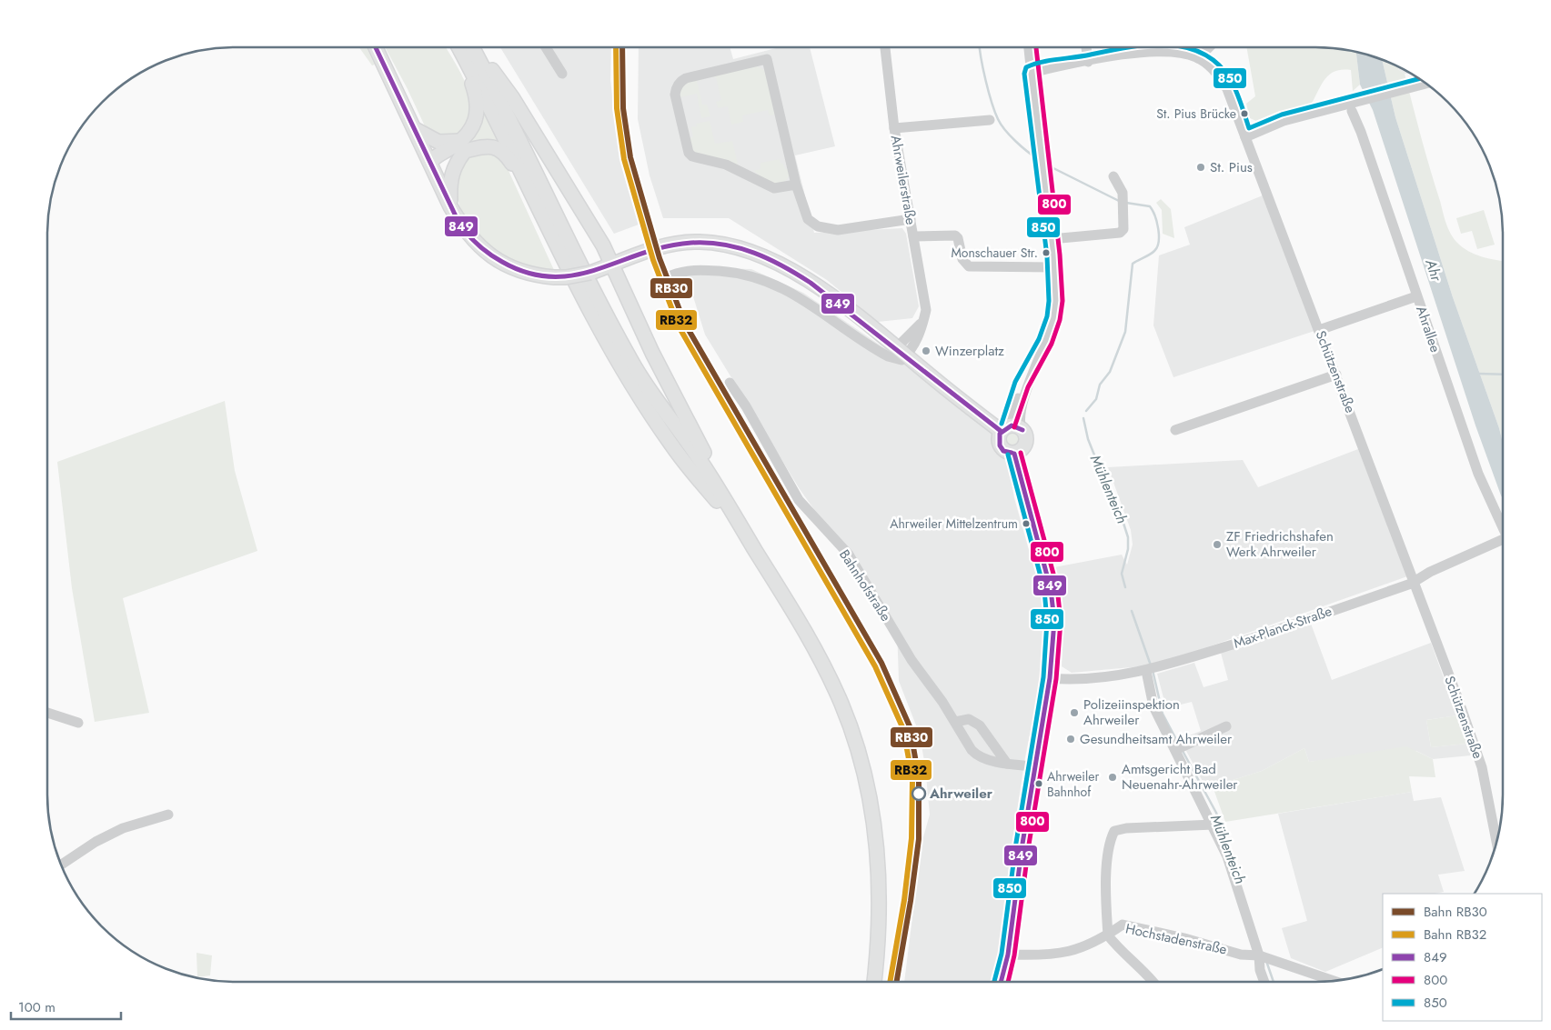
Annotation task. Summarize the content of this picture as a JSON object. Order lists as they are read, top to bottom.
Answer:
{
  "streets": {
    "street": [
      "Ahrweilerstraße",
      "Ahrallee",
      "Schützenstraße",
      "Bahnhofstraße",
      "Max-Planck-Straße",
      "Hochstadenstraße"
    ]
  },
  "crossings": [
    ["Schützenstraße", "Max-Planck-Straße"]
  ],
  "water": ["Ahr", "Mühlenteich"],
  "places": [
    "St. Pius Brücke",
    "St. Pius",
    "Monschauer Str.",
    "Winzerplatz",
    "Ahrweiler Mittelzentrum",
    "ZF Friedrichshafen Werk Ahrweiler",
    "Polizeiinspektion Ahrweiler",
    "Gesundheitsamt Ahrweiler",
    "Amtsgericht Bad Neuenahr-Ahrweiler",
    "Ahrweiler Bahnhof",
    "Ahrweiler"
  ],
  "lines": [
    "rail line RB30",
    "rail line RB32",
    "transit line 849",
    "transit line 800",
    "transit line 850"
  ],
  "legend": [
    "Bahn RB30",
    "Bahn RB32",
    "849",
    "800",
    "850"
  ],
  "scale_bar": "100 m"
}
